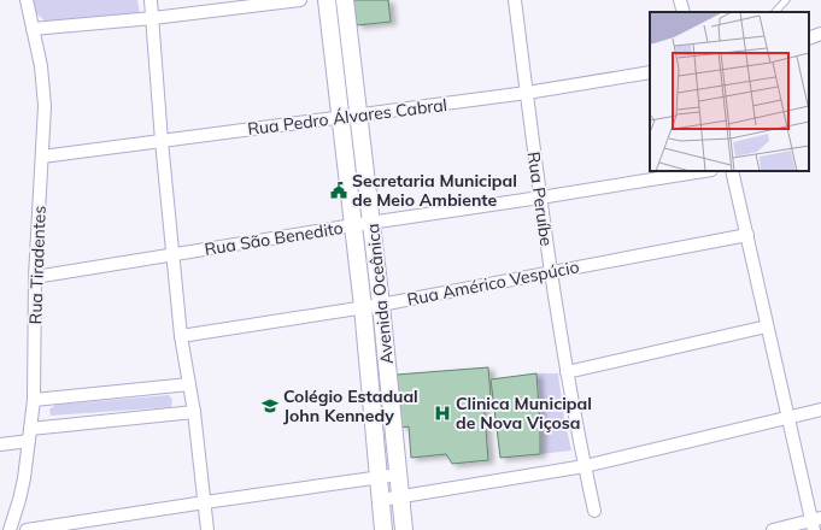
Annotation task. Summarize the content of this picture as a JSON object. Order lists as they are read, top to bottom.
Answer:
{
  "streets": {
    "street": [
      "Rua Pedro Álvares Cabral",
      "Rua Peruíbe",
      "Rua São Benedito",
      "Rua Tiradentes",
      "Rua Américo Vespúcio",
      "Avenida Oceânica"
    ]
  },
  "crossings": [
    ["Rua Pedro Álvares Cabral", "Rua Peruíbe"],
    ["Rua Pedro Álvares Cabral", "Rua Tiradentes"],
    ["Rua Pedro Álvares Cabral", "Avenida Oceânica"],
    ["Rua Peruíbe", "Rua São Benedito"],
    ["Rua Peruíbe", "Rua Américo Vespúcio"],
    ["Rua São Benedito", "Rua Tiradentes"],
    ["Rua São Benedito", "Avenida Oceânica"],
    ["Rua Américo Vespúcio", "Avenida Oceânica"]
  ],
  "places": {
    "public building": ["Secretaria Municipal de Meio Ambiente"],
    "school or university": ["Colégio Estadual John Kennedy"],
    "hospital": ["Clinica Municipal de Nova Viçosa"]
  }
}
